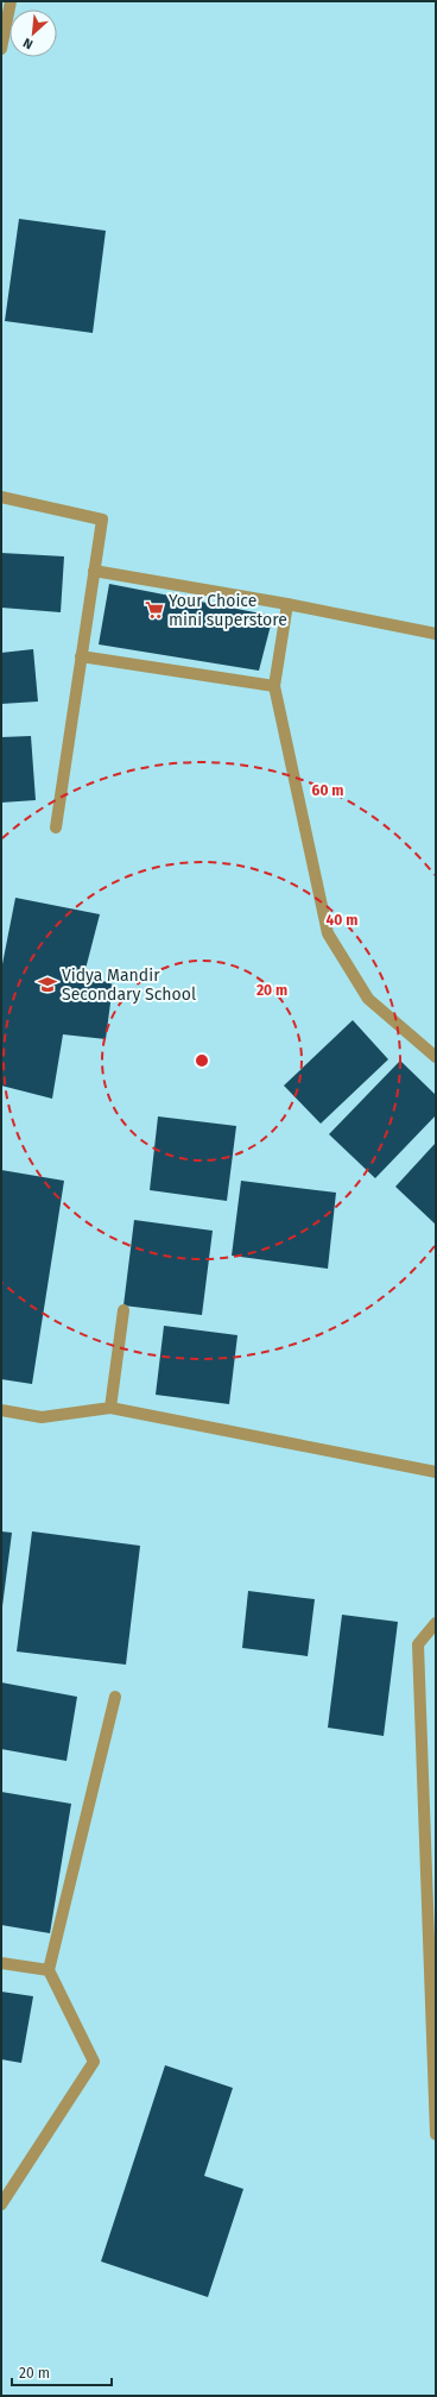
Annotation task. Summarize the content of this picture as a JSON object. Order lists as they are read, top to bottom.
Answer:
{
  "places": {
    "supermarket": ["Your Choice mini superstore"],
    "school or university": ["Vidya Mandir Secondary School"]
  },
  "scale_bar": "20 m",
  "north": "bottom left",
  "rings": ["60 m", "40 m", "20 m"]
}
